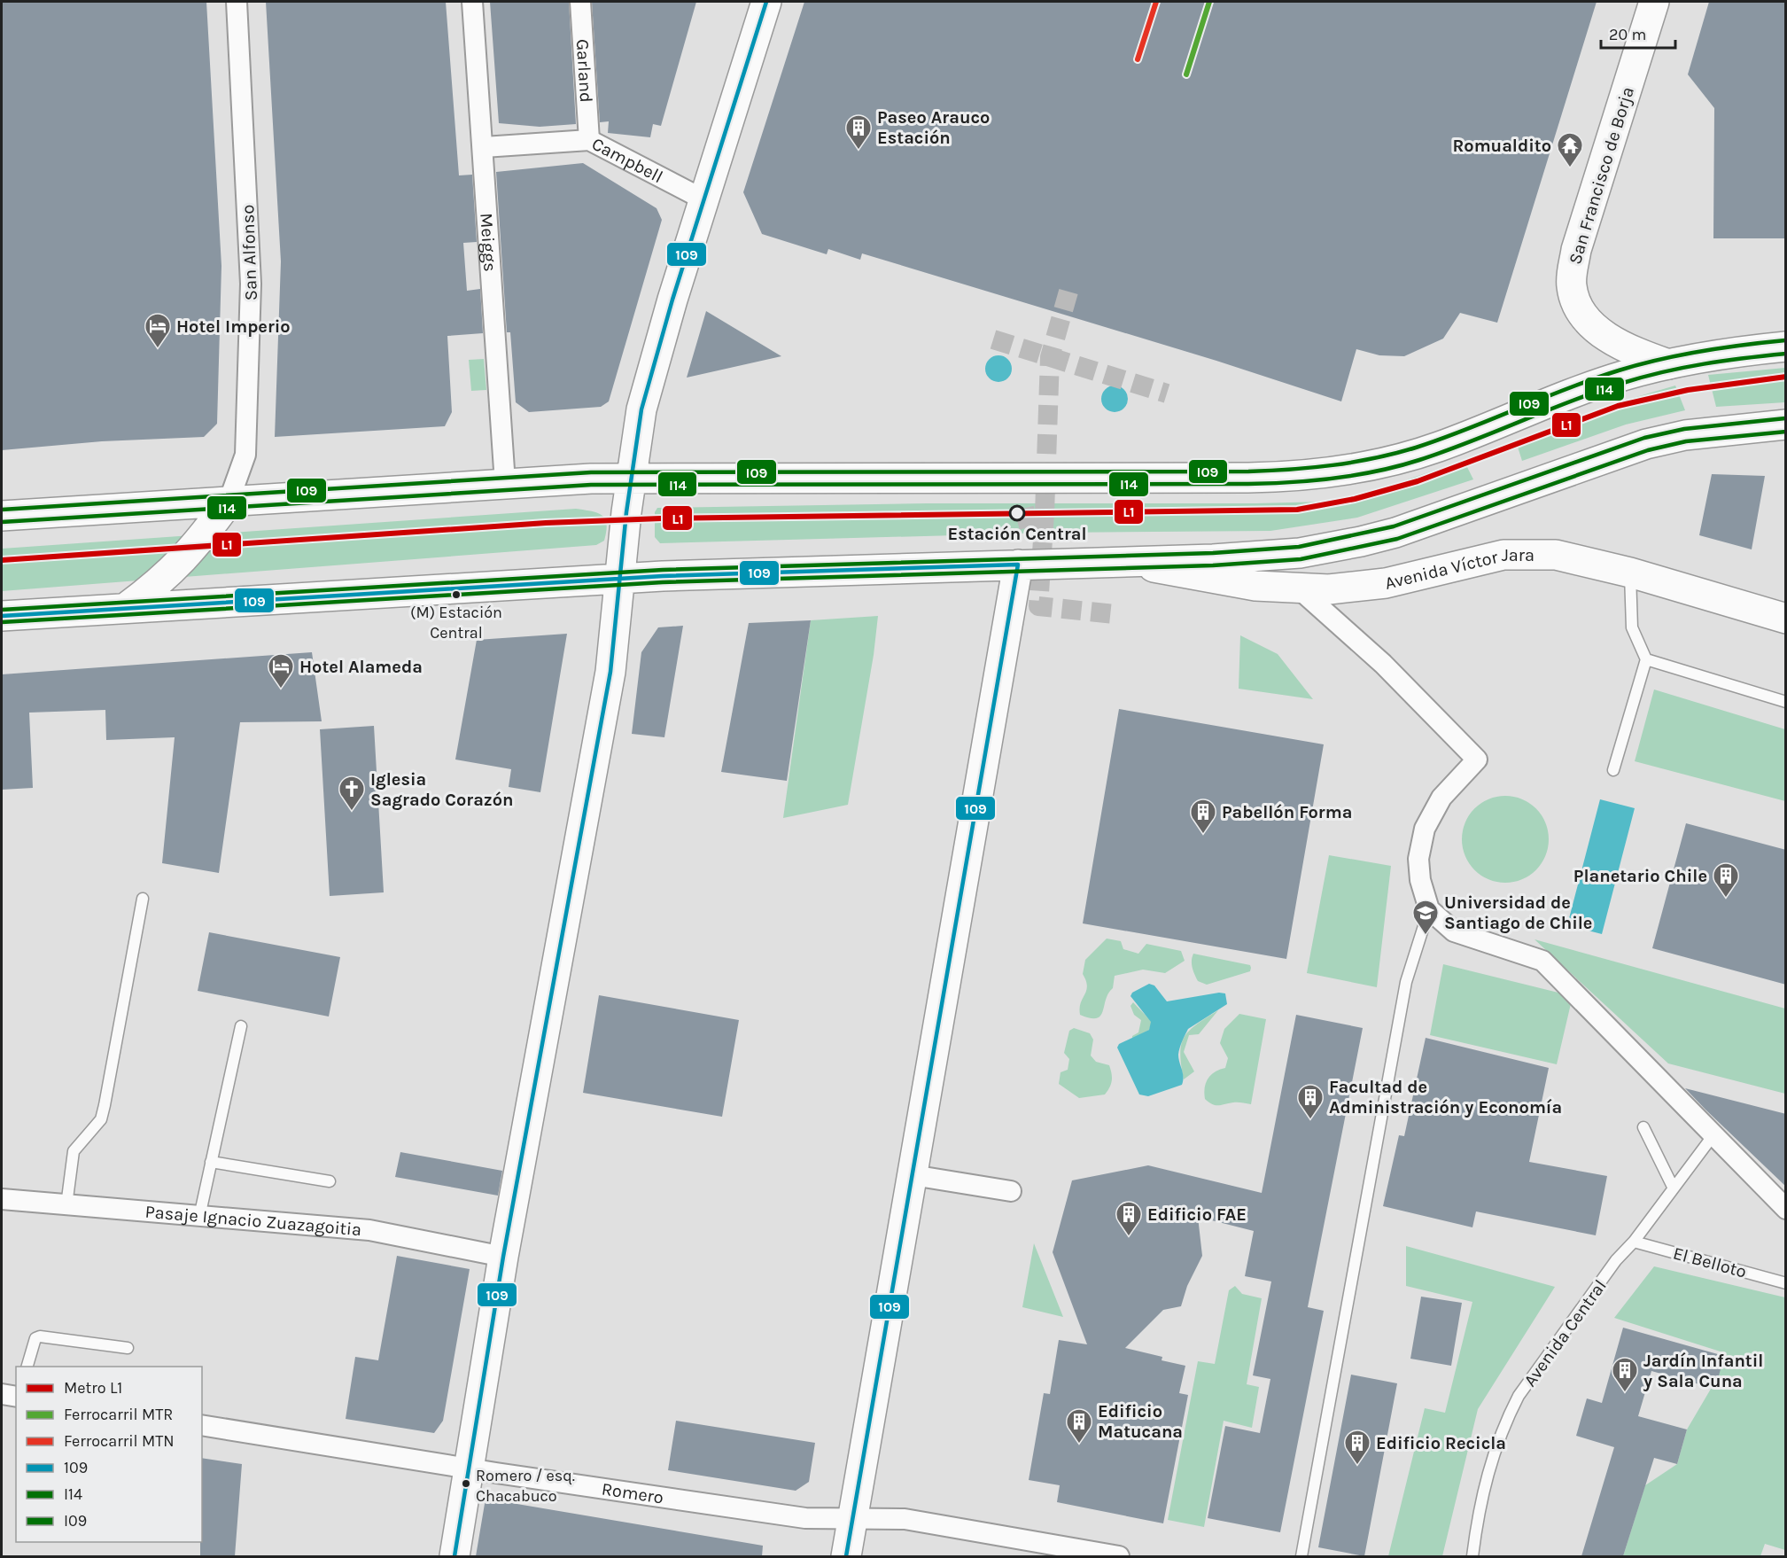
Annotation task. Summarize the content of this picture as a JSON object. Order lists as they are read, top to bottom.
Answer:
{
  "streets": {
    "main road": ["San Francisco de Borja", "Avenida Víctor Jara"],
    "street": [
      "Garland",
      "Campbell",
      "Meiggs",
      "San Alfonso",
      "Pasaje Ignacio Zuazagoitia",
      "Romero"
    ],
    "lane": ["El Belloto", "Avenida Central"]
  },
  "crossings": [
    ["Garland", "Campbell"],
    ["Campbell", "Meiggs"],
    ["El Belloto", "Avenida Central"]
  ],
  "places": {
    "building": [
      "Paseo Arauco Estación",
      "Pabellón Forma",
      "Planetario Chile",
      "Facultad de Administración y Economía",
      "Edificio FAE",
      "Jardín Infantil y Sala Cuna",
      "Edificio Matucana",
      "Edificio Recicla"
    ],
    "temple": ["Romualdito"],
    "hotel": ["Hotel Imperio", "Hotel Alameda"],
    "other": ["Estación Central", "(M) Estación Central", "Romero / esq. Chacabuco"],
    "church": ["Iglesia Sagrado Corazón"],
    "school or university": ["Universidad de Santiago de Chile"]
  },
  "lines": [
    "rail line MTR",
    "rail line MTN",
    "transit line 109",
    "transit line I09",
    "transit line I14",
    "metro line L1"
  ],
  "legend": [
    "Metro L1",
    "Ferrocarril MTR",
    "Ferrocarril MTN",
    "109",
    "I14",
    "I09"
  ],
  "scale_bar": "20 m"
}
